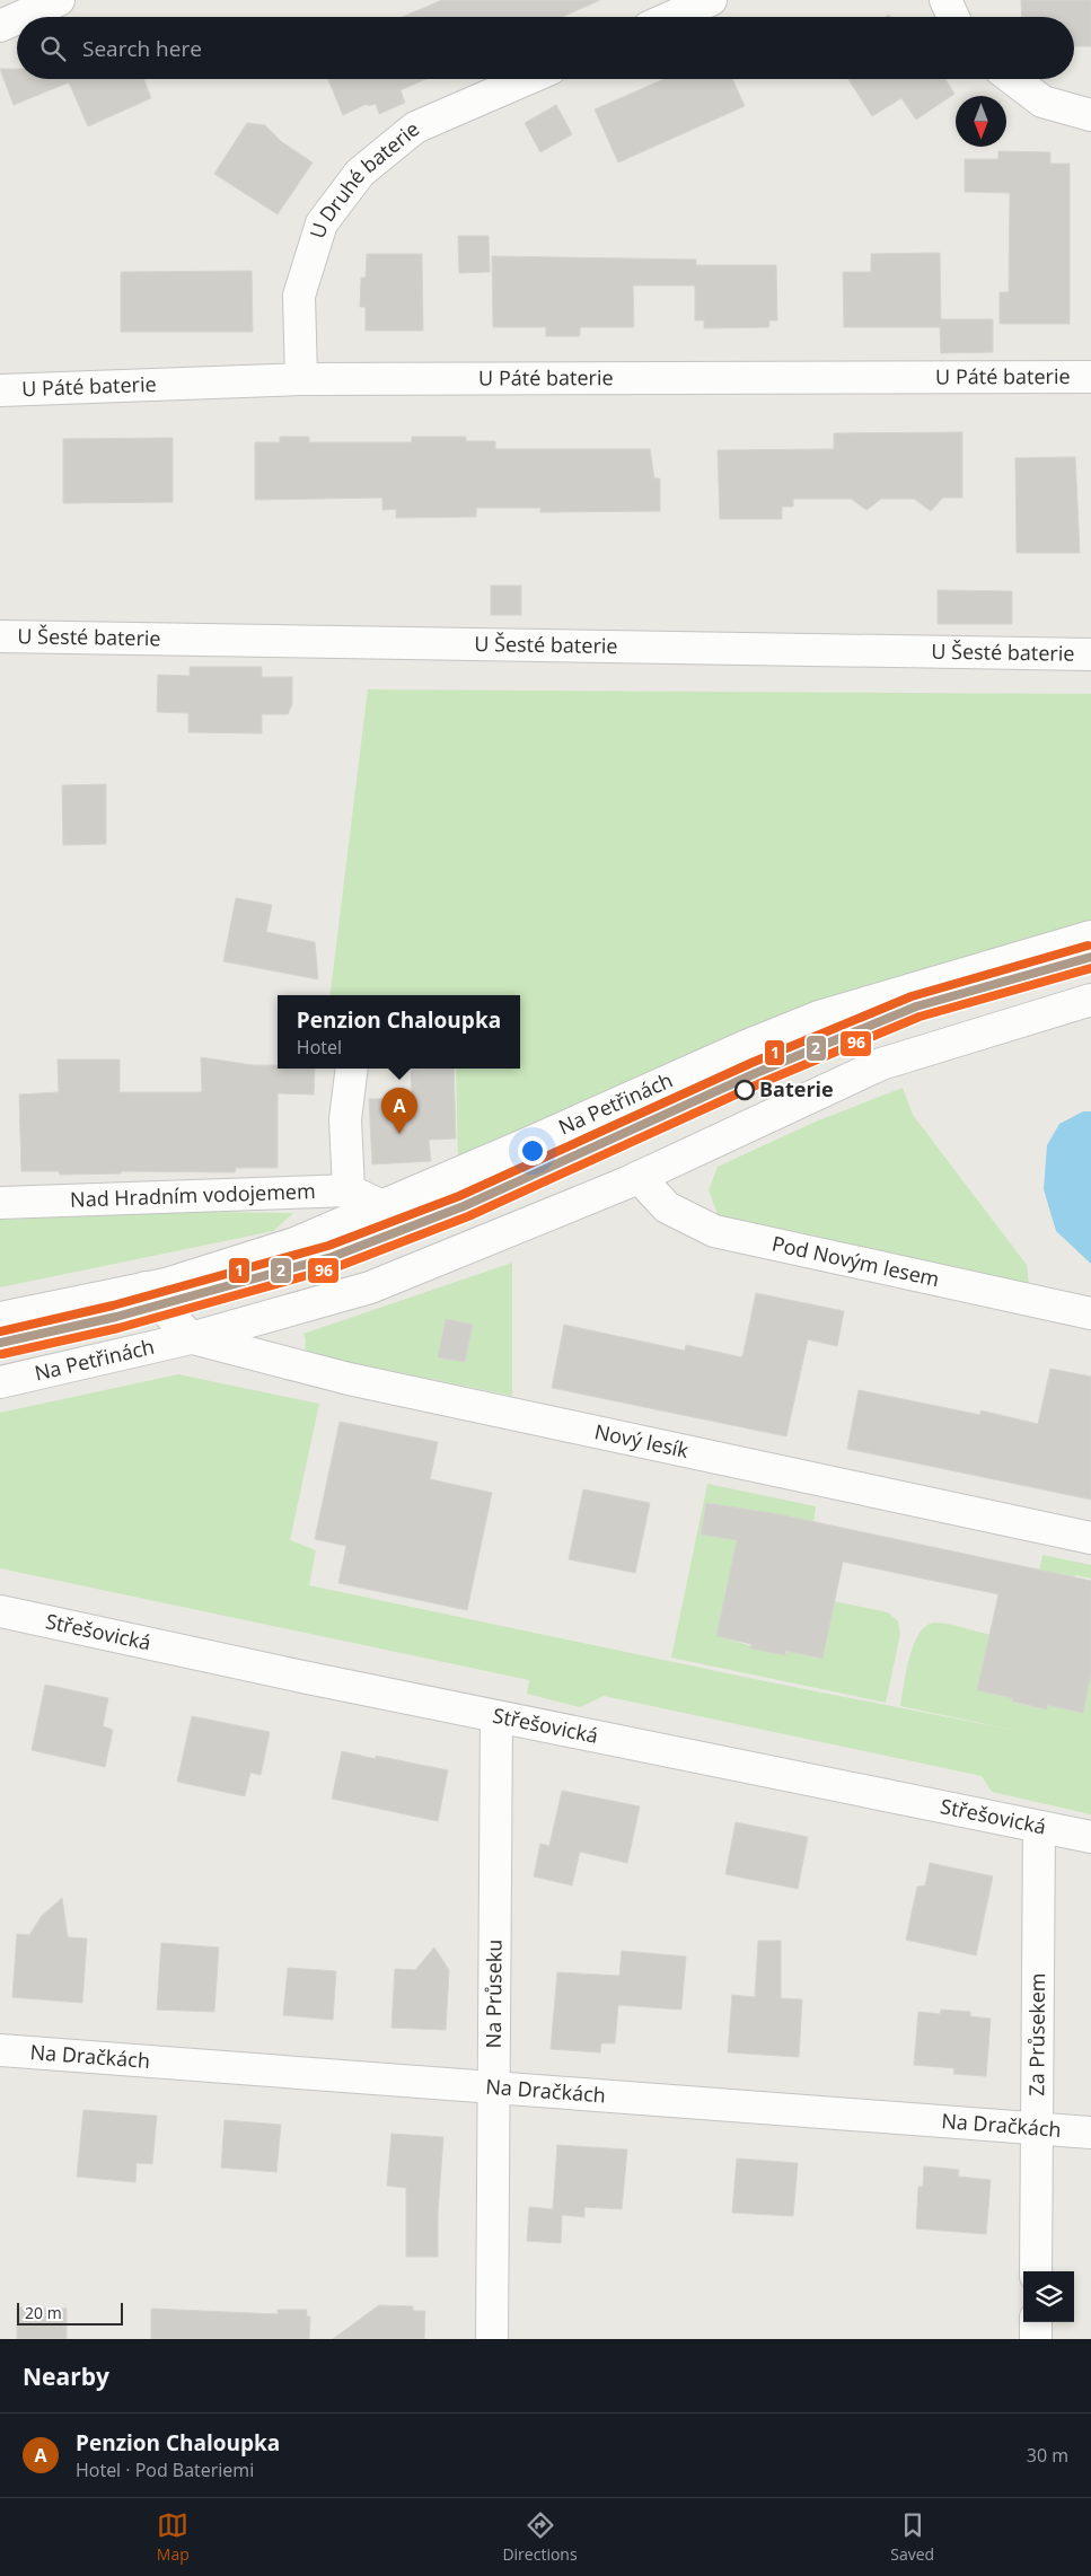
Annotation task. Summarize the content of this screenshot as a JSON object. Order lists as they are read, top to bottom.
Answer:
{
  "streets": {
    "street": [
      "U Druhé baterie",
      "U Páté baterie",
      "U Šesté baterie",
      "Na Petřinách",
      "Nad Hradním vodojemem",
      "Pod Novým lesem",
      "Nový lesík",
      "Střešovická",
      "Na Průseku",
      "Za Průsekem",
      "Na Dračkách"
    ]
  },
  "crossings": [
    ["U Druhé baterie", "U Páté baterie"],
    ["Na Petřinách", "Nad Hradním vodojemem"],
    ["Na Petřinách", "Pod Novým lesem"],
    ["Na Petřinách", "Nový lesík"],
    ["Střešovická", "Na Průseku"],
    ["Střešovická", "Za Průsekem"],
    ["Na Průseku", "Na Dračkách"],
    ["Za Průsekem", "Na Dračkách"]
  ],
  "places": ["Baterie"],
  "lines": ["transit line 1", "transit line 2", "transit line 96"],
  "scale_bar": "20 m",
  "north": "bottom",
  "page": {
    "search": "Search here",
    "popup": ["Penzion Chaloupka", "Hotel"],
    "pins": "A",
    "scale": "20 m",
    "heading": "Nearby",
    "list": [
      {
        "mark": "A",
        "name": "Penzion Chaloupka",
        "note": "Hotel · Pod Bateriemi",
        "value": "30 m"
      }
    ],
    "nav": ["Map", "Directions", "Saved"]
  }
}
